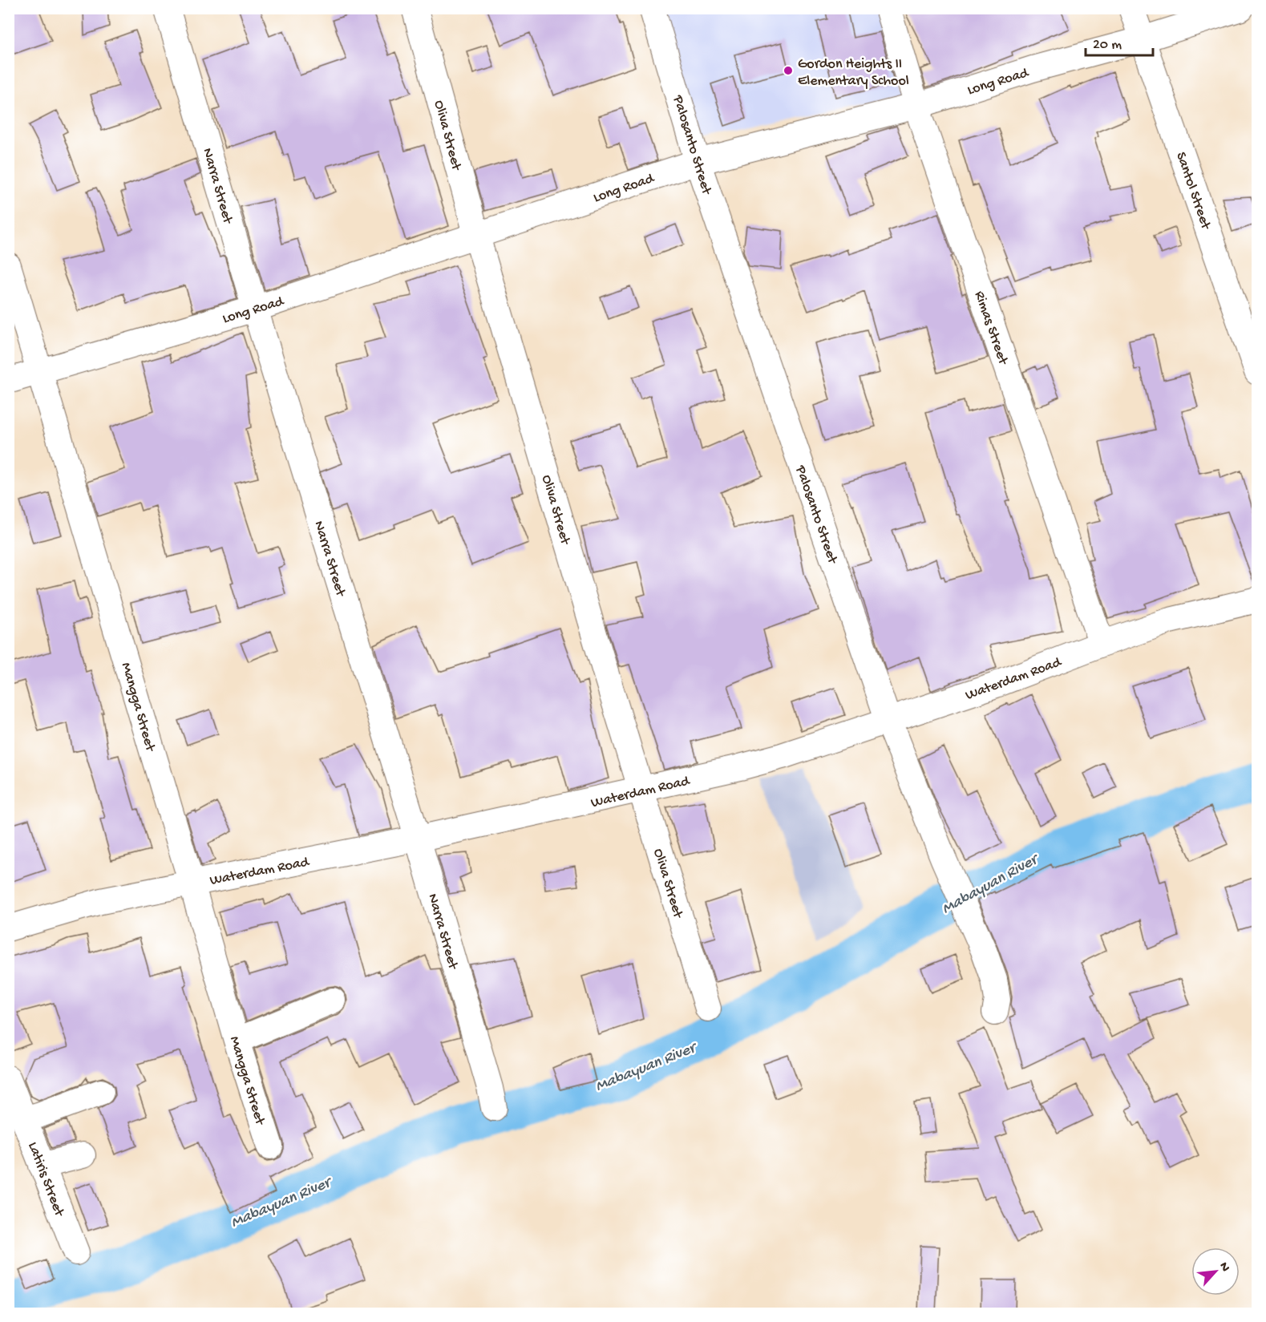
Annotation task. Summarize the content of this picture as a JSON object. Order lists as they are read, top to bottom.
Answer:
{
  "streets": {
    "street": [
      "Long Road",
      "Oliva Street",
      "Palosanto Street",
      "Narra Street",
      "Santol Street",
      "Rimas Street",
      "Waterdam Road",
      "Mangga Street",
      "Latiris Street"
    ]
  },
  "crossings": [
    ["Long Road", "Oliva Street"],
    ["Long Road", "Palosanto Street"],
    ["Long Road", "Narra Street"],
    ["Long Road", "Santol Street"],
    ["Long Road", "Rimas Street"],
    ["Long Road", "Mangga Street"],
    ["Oliva Street", "Waterdam Road"],
    ["Palosanto Street", "Waterdam Road"],
    ["Narra Street", "Waterdam Road"],
    ["Rimas Street", "Waterdam Road"],
    ["Waterdam Road", "Mangga Street"]
  ],
  "water": ["Mabayuan River"],
  "places": ["Gordon Heights II Elementary School"],
  "scale_bar": "20 m",
  "north": "top right"
}
